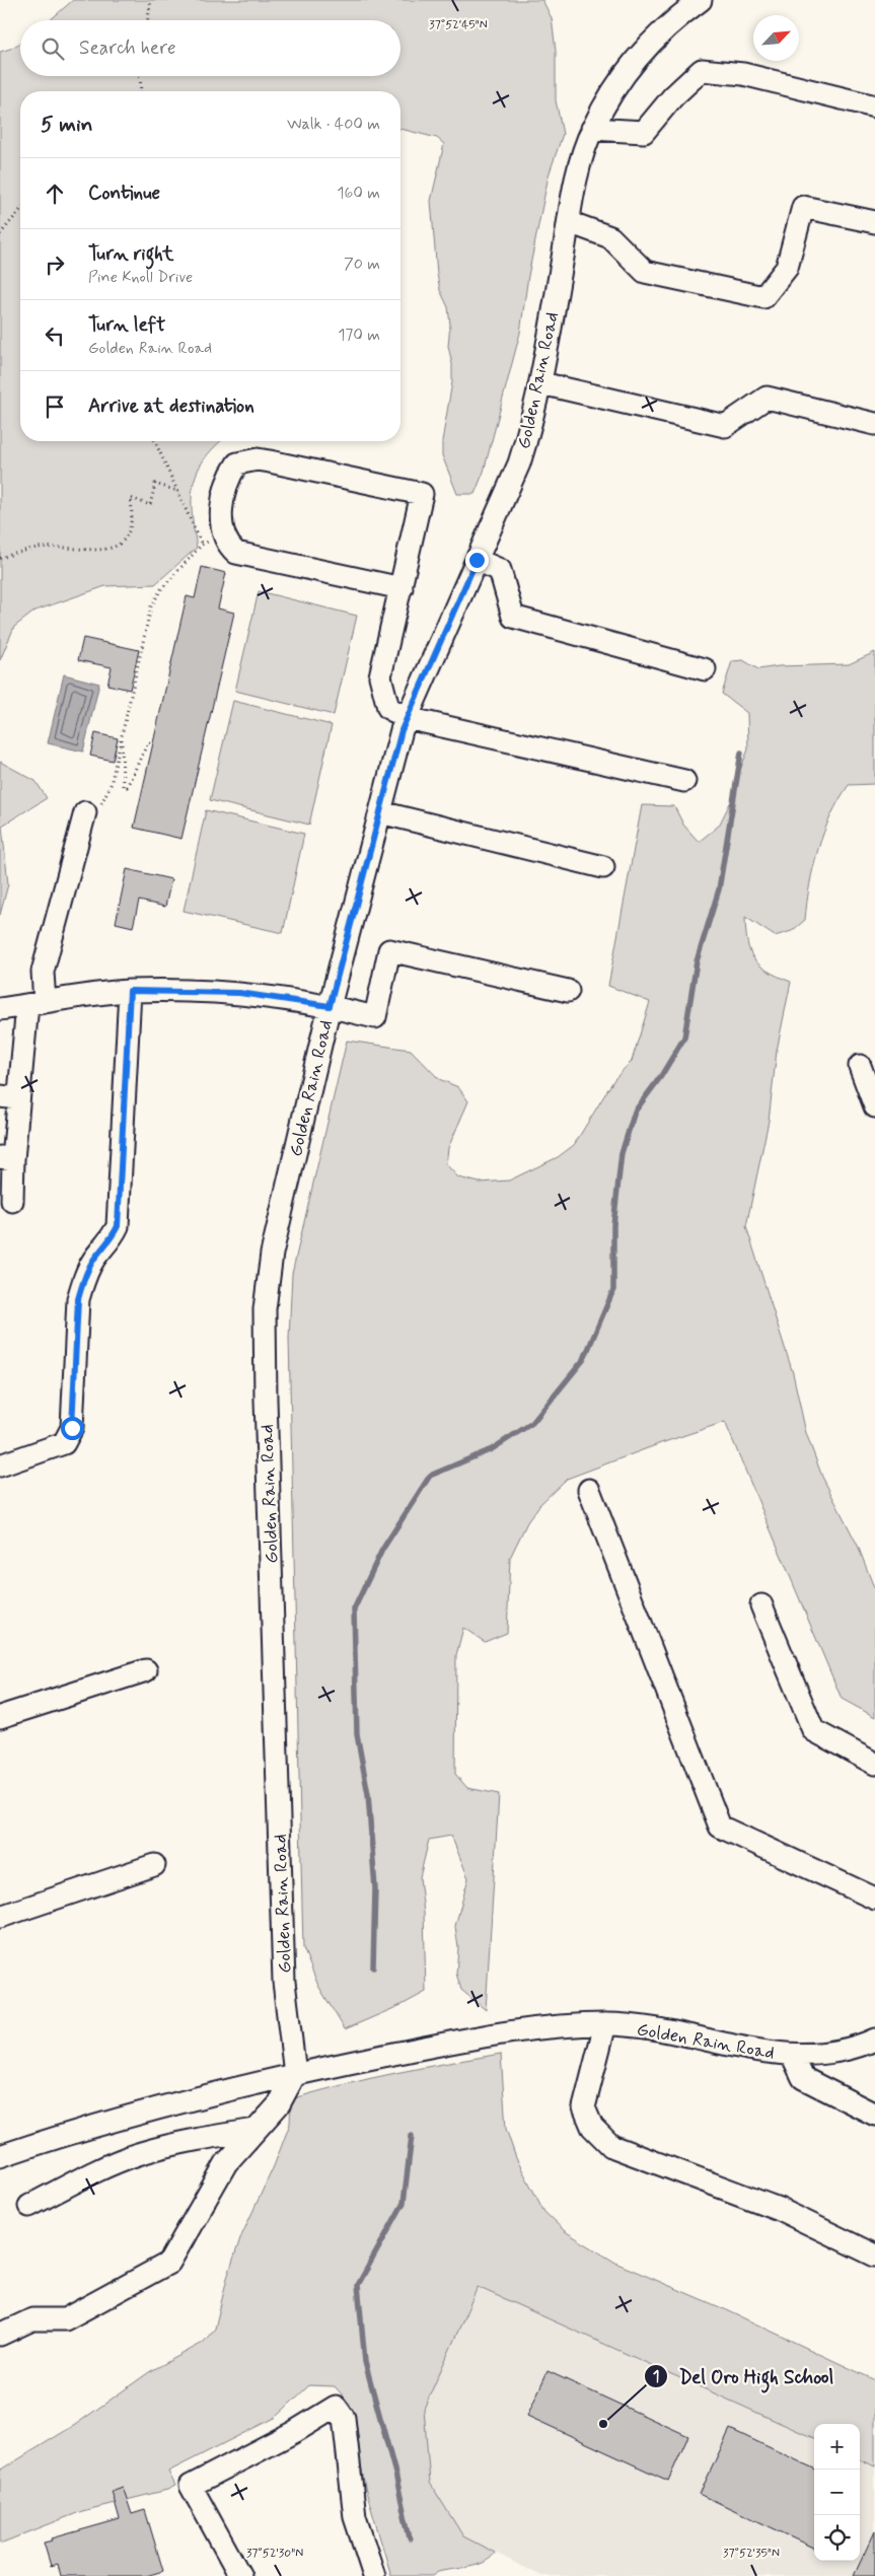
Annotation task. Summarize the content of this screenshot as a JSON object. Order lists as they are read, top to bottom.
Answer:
{
  "streets": {
    "street": ["Golden Rain Road"]
  },
  "places": ["Del Oro High School"],
  "north": "top right",
  "page": {
    "search": "Search here",
    "heading": ["5 min", "Walk · 400 m"],
    "list": [
      ["Continue", "160 m"],
      ["Turn right", "Pine Knoll Drive", "70 m"],
      ["Turn left", "Golden Rain Road", "170 m"],
      "Arrive at destination"
    ],
    "map_buttons": ["+", "−"]
  },
  "coordinates": ["37°52'45\"N", "37°52'30\"N", "37°52'35\"N"]
}
